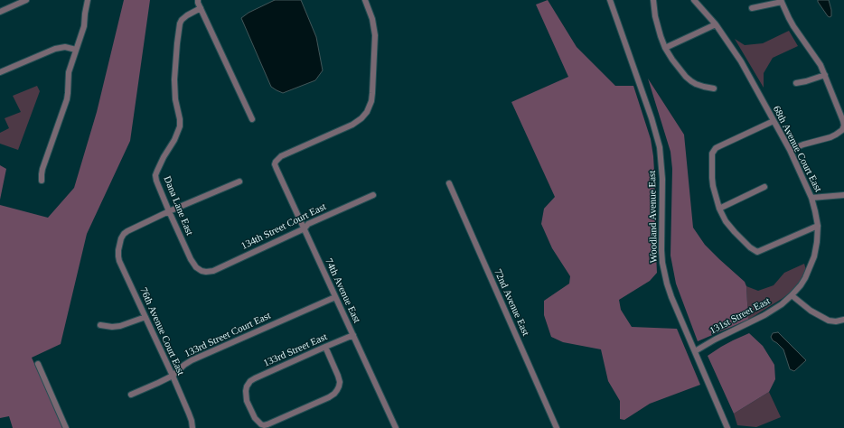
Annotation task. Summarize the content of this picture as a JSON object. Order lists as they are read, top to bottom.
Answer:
{
  "streets": {
    "street": [
      "68th Avenue Court East",
      "Dana Lane East",
      "Woodland Avenue East",
      "134th Street Court East",
      "74th Avenue East",
      "72nd Avenue East",
      "131st Street East",
      "76th Avenue Court East",
      "133rd Street Court East",
      "133rd Street East"
    ]
  },
  "crossings": [
    ["68th Avenue Court East", "131st Street East"],
    ["Dana Lane East", "134th Street Court East"],
    ["Dana Lane East", "76th Avenue Court East"],
    ["Woodland Avenue East", "131st Street East"],
    ["134th Street Court East", "74th Avenue East"],
    ["74th Avenue East", "133rd Street Court East"],
    ["74th Avenue East", "133rd Street East"],
    ["76th Avenue Court East", "133rd Street Court East"]
  ]
}
